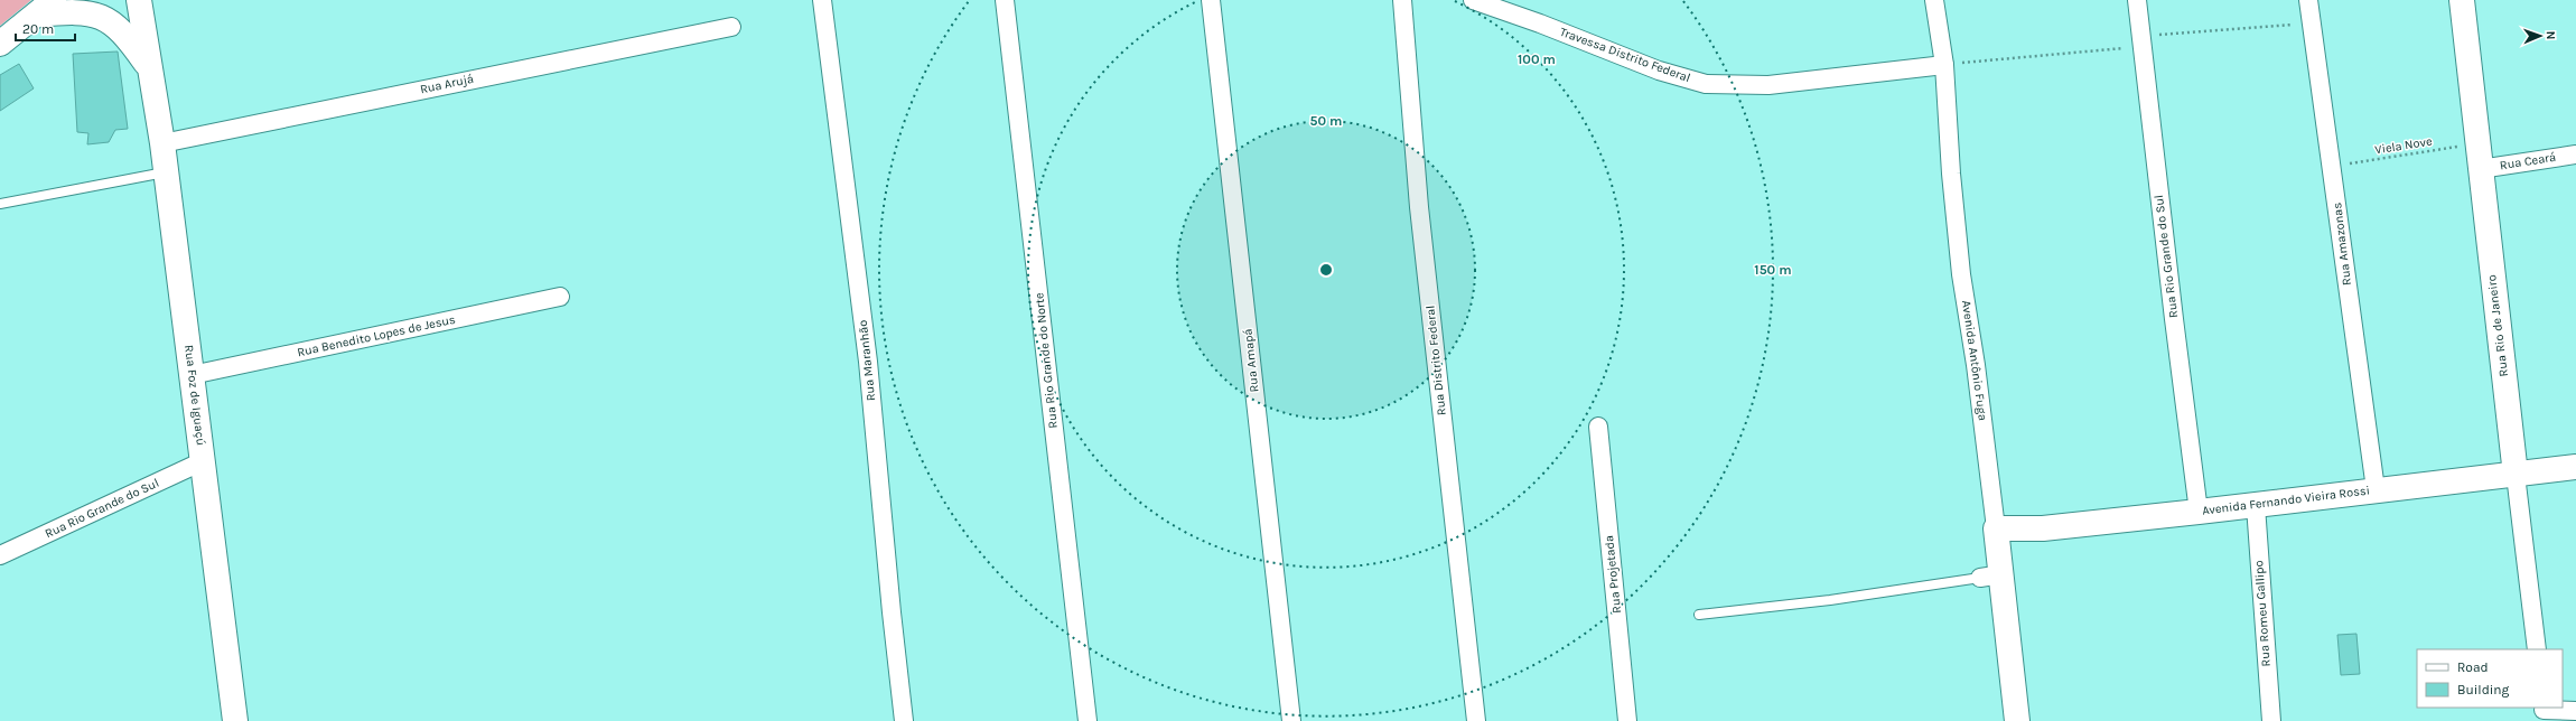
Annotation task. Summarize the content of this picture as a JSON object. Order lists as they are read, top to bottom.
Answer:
{
  "streets": {
    "street": [
      "Travessa Distrito Federal",
      "Rua Arujá",
      "Rua Ceará",
      "Rua Amazonas",
      "Rua Rio Grande do Sul",
      "Rua Rio de Janeiro",
      "Rua Benedito Lopes de Jesus",
      "Rua Maranhão",
      "Rua Rio Grande do Norte",
      "Rua Amapá",
      "Rua Distrito Federal",
      "Avenida Antônio Fuga",
      "Rua Foz de Iguaçú",
      "Avenida Fernando Vieira Rossi",
      "Rua Projetada",
      "Rua Romeu Gallipo"
    ],
    "path": ["Viela Nove"]
  },
  "crossings": [
    ["Travessa Distrito Federal", "Avenida Antônio Fuga"],
    ["Rua Arujá", "Rua Foz de Iguaçú"],
    ["Viela Nove", "Rua Amazonas"],
    ["Viela Nove", "Rua Rio de Janeiro"],
    ["Rua Ceará", "Rua Rio de Janeiro"],
    ["Rua Amazonas", "Avenida Fernando Vieira Rossi"],
    ["Rua Rio Grande do Sul", "Rua Foz de Iguaçú"],
    ["Rua Rio Grande do Sul", "Avenida Fernando Vieira Rossi"],
    ["Rua Rio de Janeiro", "Avenida Fernando Vieira Rossi"],
    ["Rua Benedito Lopes de Jesus", "Rua Foz de Iguaçú"],
    ["Avenida Antônio Fuga", "Avenida Fernando Vieira Rossi"],
    ["Avenida Fernando Vieira Rossi", "Rua Romeu Gallipo"]
  ],
  "legend": ["Road", "Building"],
  "scale_bar": "20 m",
  "north": "right",
  "rings": ["100 m", "50 m", "150 m"]
}
